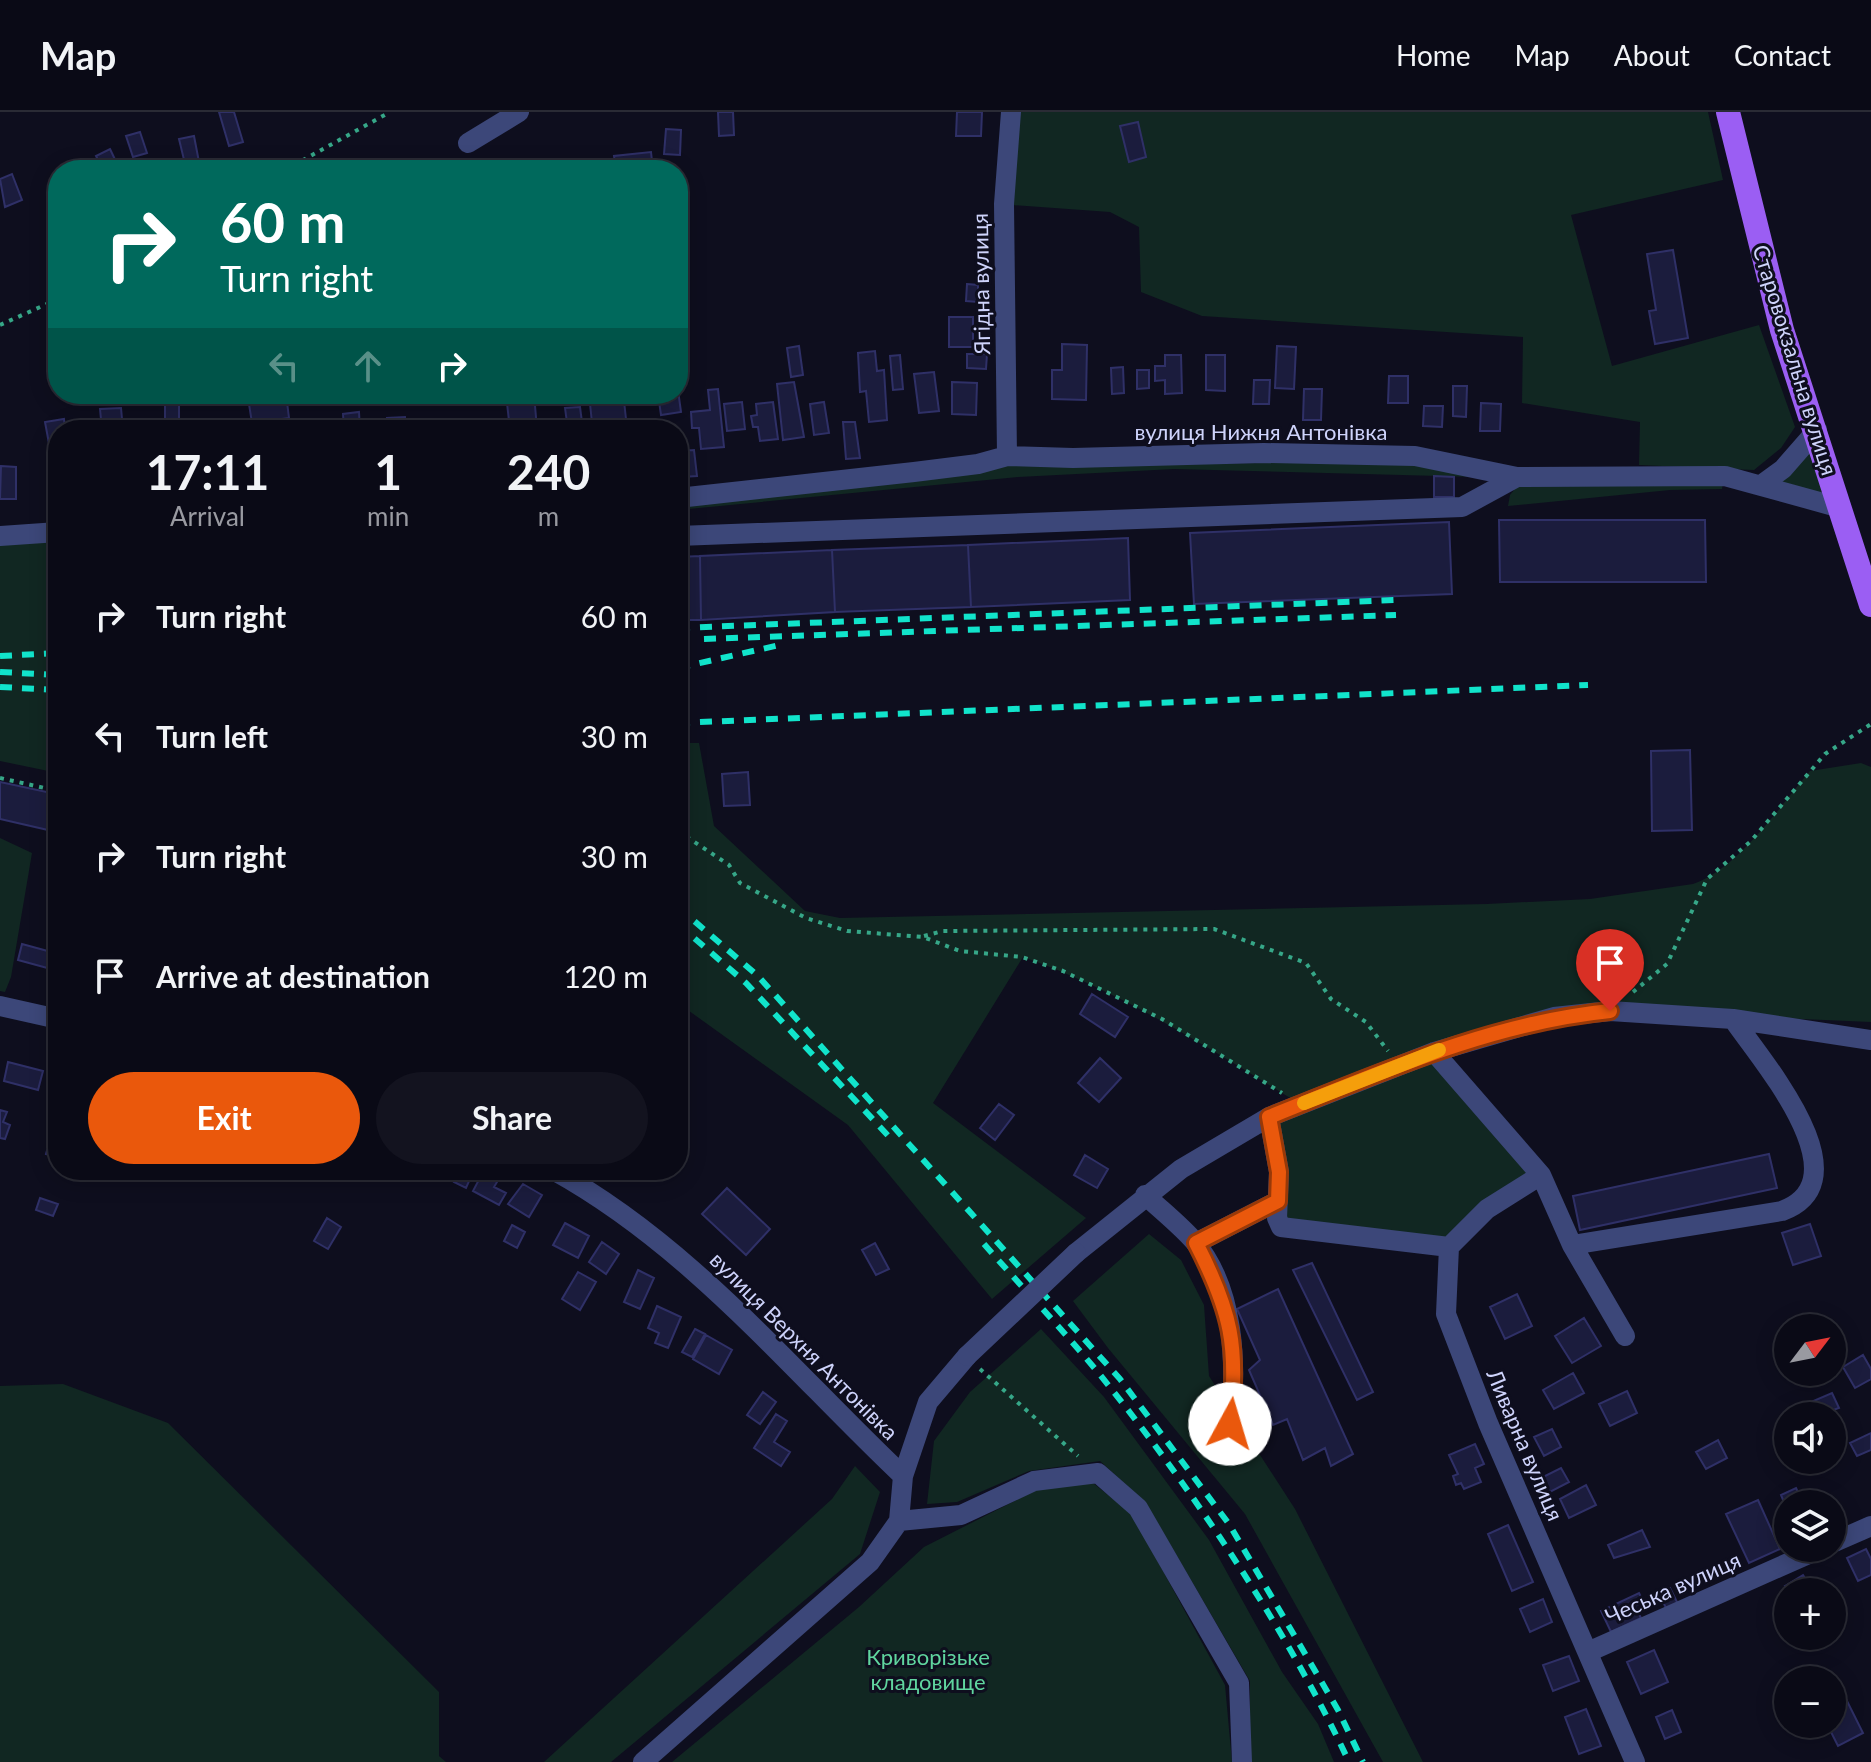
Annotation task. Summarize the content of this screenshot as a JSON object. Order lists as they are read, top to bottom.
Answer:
{
  "streets": {
    "main road": ["Старовокзальна вулиця"],
    "street": [
      "Ягідна вулиця",
      "вулиця Нижня Антонівка",
      "вулиця Верхня Антонівка",
      "Ливарна вулиця",
      "Чеська вулиця"
    ]
  },
  "crossings": [
    ["Ягідна вулиця", "вулиця Нижня Антонівка"],
    ["Старовокзальна вулиця", "вулиця Нижня Антонівка"],
    ["Ливарна вулиця", "Чеська вулиця"]
  ],
  "parks": ["Криворізьке кладовище"],
  "north": "top right",
  "page": {
    "header": "Map",
    "nav": [
      "Home",
      "Map",
      "About",
      "Contact"
    ],
    "turn": ["60 m", "Turn right"],
    "eta": [
      "17:11",
      "Arrival",
      "1",
      "min",
      "240",
      "m"
    ],
    "list": [
      {
        "name": "Turn right",
        "value": "60 m"
      },
      {
        "name": "Turn left",
        "value": "30 m"
      },
      {
        "name": "Turn right",
        "value": "30 m"
      },
      {
        "name": "Arrive at destination",
        "value": "120 m"
      }
    ],
    "buttons": ["Exit", "Share"],
    "map_buttons": ["+", "−"]
  }
}
